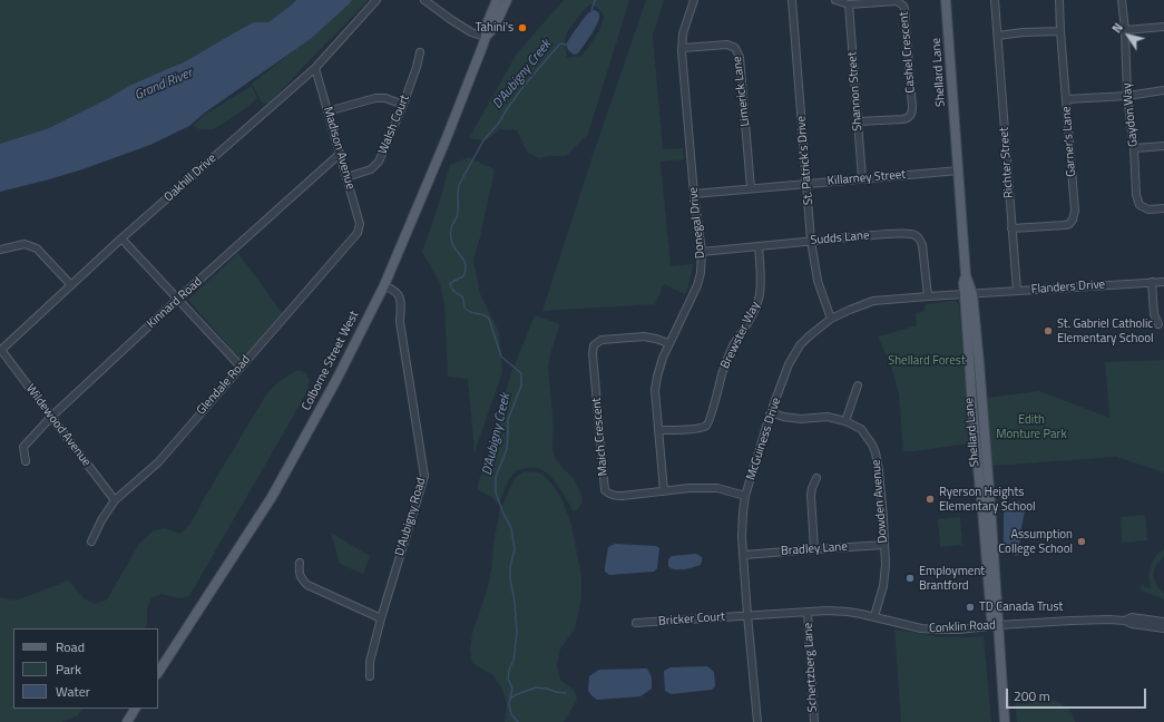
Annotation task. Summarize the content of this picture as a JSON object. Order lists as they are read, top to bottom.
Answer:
{
  "streets": {
    "main road": ["Shellard Lane", "Colborne Street West"],
    "street": [
      "Cashel Crescent",
      "Limerick Lane",
      "Shannon Street",
      "Gaydon Way",
      "Walsh Court",
      "Garner's Lane",
      "Madison Avenue",
      "St. Patrick's Drive",
      "Richter Street",
      "Oakhill Drive",
      "Killarney Street",
      "Donegal Drive",
      "Sudds Lane",
      "Flanders Drive",
      "Kinnard Road",
      "Brewster Way",
      "Glendale Road",
      "Wildewood Avenue",
      "Maich Crescent",
      "McGuiness Drive",
      "Dowden Avenue",
      "D'Aubigny Road",
      "Bradley Lane",
      "Bricker Court",
      "Conklin Road",
      "Schertzberg Lane"
    ]
  },
  "crossings": [
    ["Cashel Crescent", "Shannon Street"],
    ["Shellard Lane", "Killarney Street"],
    ["Shellard Lane", "Flanders Drive"],
    ["Shellard Lane", "McGuiness Drive"],
    ["Shellard Lane", "Conklin Road"],
    ["Limerick Lane", "Killarney Street"],
    ["Limerick Lane", "Donegal Drive"],
    ["Shannon Street", "Killarney Street"],
    ["Walsh Court", "Madison Avenue"],
    ["Garner's Lane", "Richter Street"],
    ["Madison Avenue", "Oakhill Drive"],
    ["Madison Avenue", "Kinnard Road"],
    ["Madison Avenue", "Glendale Road"],
    ["St. Patrick's Drive", "Killarney Street"],
    ["St. Patrick's Drive", "Sudds Lane"],
    ["St. Patrick's Drive", "McGuiness Drive"],
    ["Richter Street", "Flanders Drive"],
    ["Oakhill Drive", "Wildewood Avenue"],
    ["Killarney Street", "Donegal Drive"],
    ["Donegal Drive", "Sudds Lane"],
    ["Donegal Drive", "Brewster Way"],
    ["Donegal Drive", "Maich Crescent"],
    ["Sudds Lane", "Brewster Way"],
    ["Sudds Lane", "McGuiness Drive"],
    ["Flanders Drive", "McGuiness Drive"],
    ["Kinnard Road", "Wildewood Avenue"],
    ["Colborne Street West", "D'Aubigny Road"],
    ["Glendale Road", "Wildewood Avenue"],
    ["Maich Crescent", "McGuiness Drive"],
    ["McGuiness Drive", "Dowden Avenue"],
    ["McGuiness Drive", "Bradley Lane"],
    ["McGuiness Drive", "Bricker Court"],
    ["McGuiness Drive", "Conklin Road"],
    ["Dowden Avenue", "Bradley Lane"],
    ["Dowden Avenue", "Conklin Road"],
    ["Bricker Court", "Conklin Road"],
    ["Conklin Road", "Schertzberg Lane"]
  ],
  "water": ["D'Aubigny Creek", "Grand River"],
  "parks": ["Shellard Forest", "Edith Monture Park"],
  "places": [
    "Tahini's",
    "St. Gabriel Catholic Elementary School",
    "Ryerson Heights Elementary School",
    "Assumption College School",
    "Employment Brantford",
    "TD Canada Trust"
  ],
  "legend": ["Road", "Park", "Water"],
  "scale_bar": "200 m",
  "north": "top left"
}
